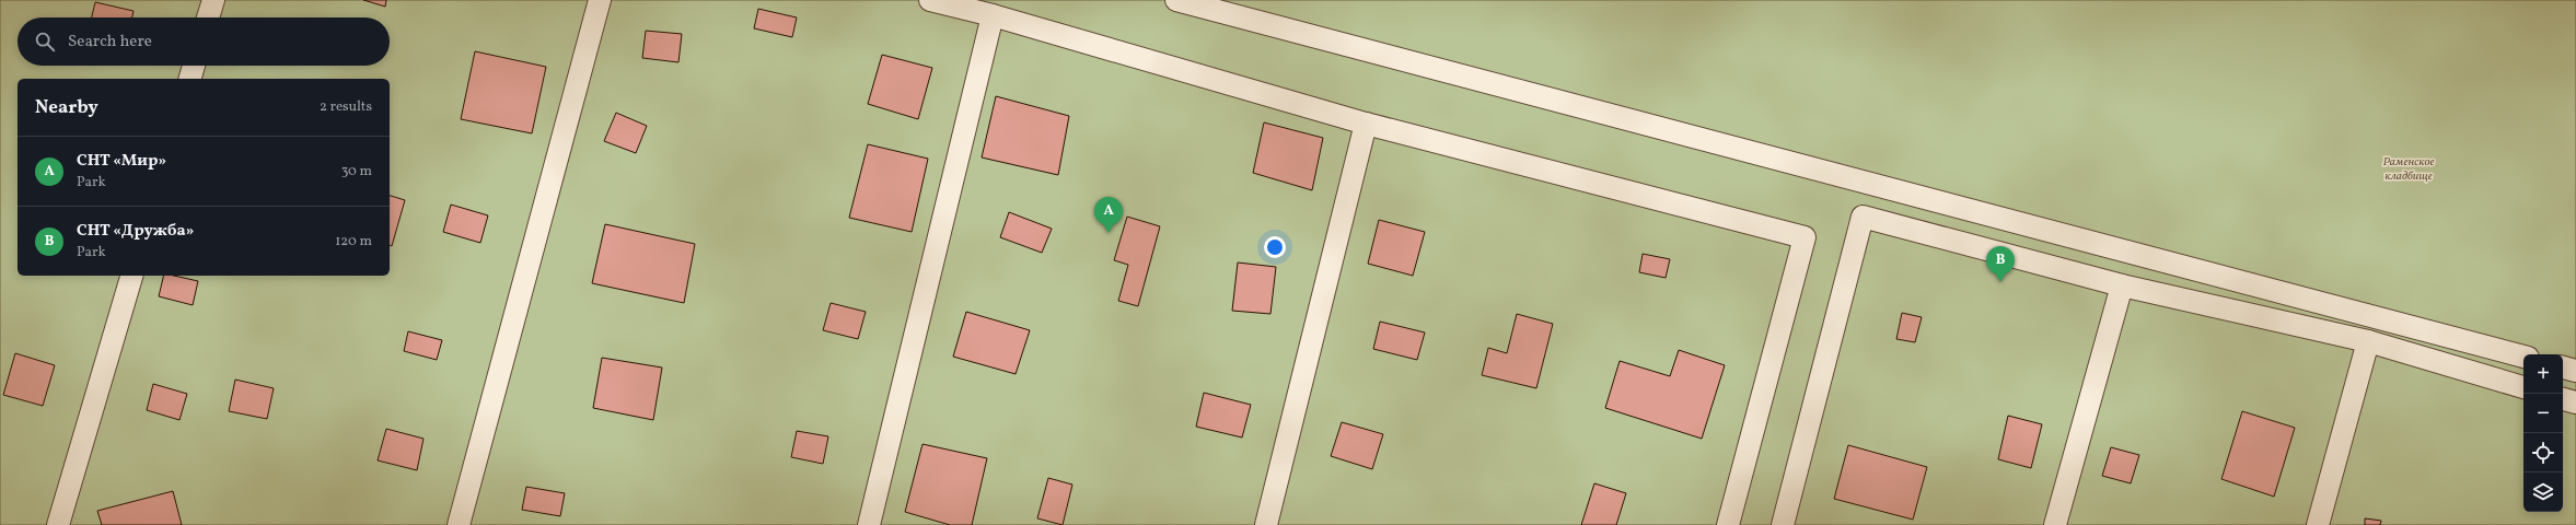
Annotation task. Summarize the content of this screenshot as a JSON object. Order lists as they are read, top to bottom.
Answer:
{
  "parks": ["Раменское кладбище"],
  "page": {
    "search": "Search here",
    "heading": ["Nearby", "2 results"],
    "list": [
      {
        "mark": "A",
        "name": "СНТ «Мир»",
        "note": "Park",
        "value": "30 m"
      },
      {
        "mark": "B",
        "name": "СНТ «Дружба»",
        "note": "Park",
        "value": "120 m"
      }
    ],
    "pins": ["A", "B"],
    "map_buttons": ["+", "−"]
  }
}
